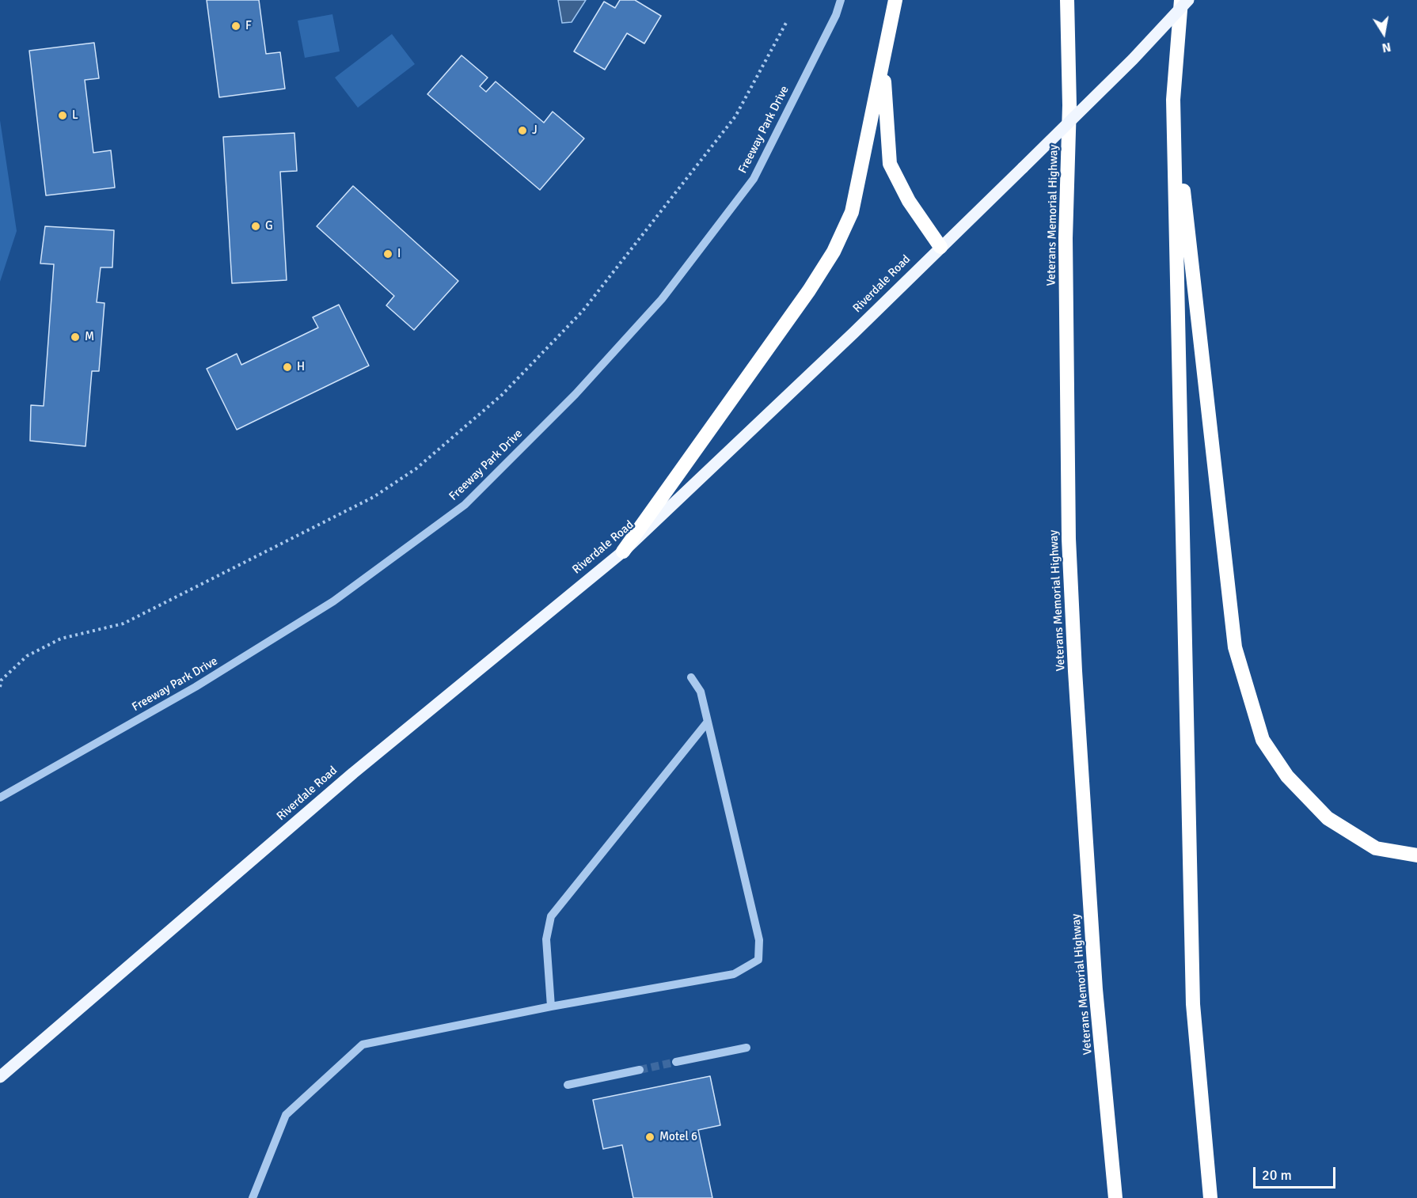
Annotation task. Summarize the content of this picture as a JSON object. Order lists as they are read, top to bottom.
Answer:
{
  "streets": {
    "highway": ["Veterans Memorial Highway"],
    "main road": ["Riverdale Road"],
    "street": ["Freeway Park Drive"]
  },
  "places": [
    "F",
    "L",
    "J",
    "G",
    "I",
    "M",
    "H",
    "Motel 6"
  ],
  "scale_bar": "20 m",
  "north": "bottom"
}
